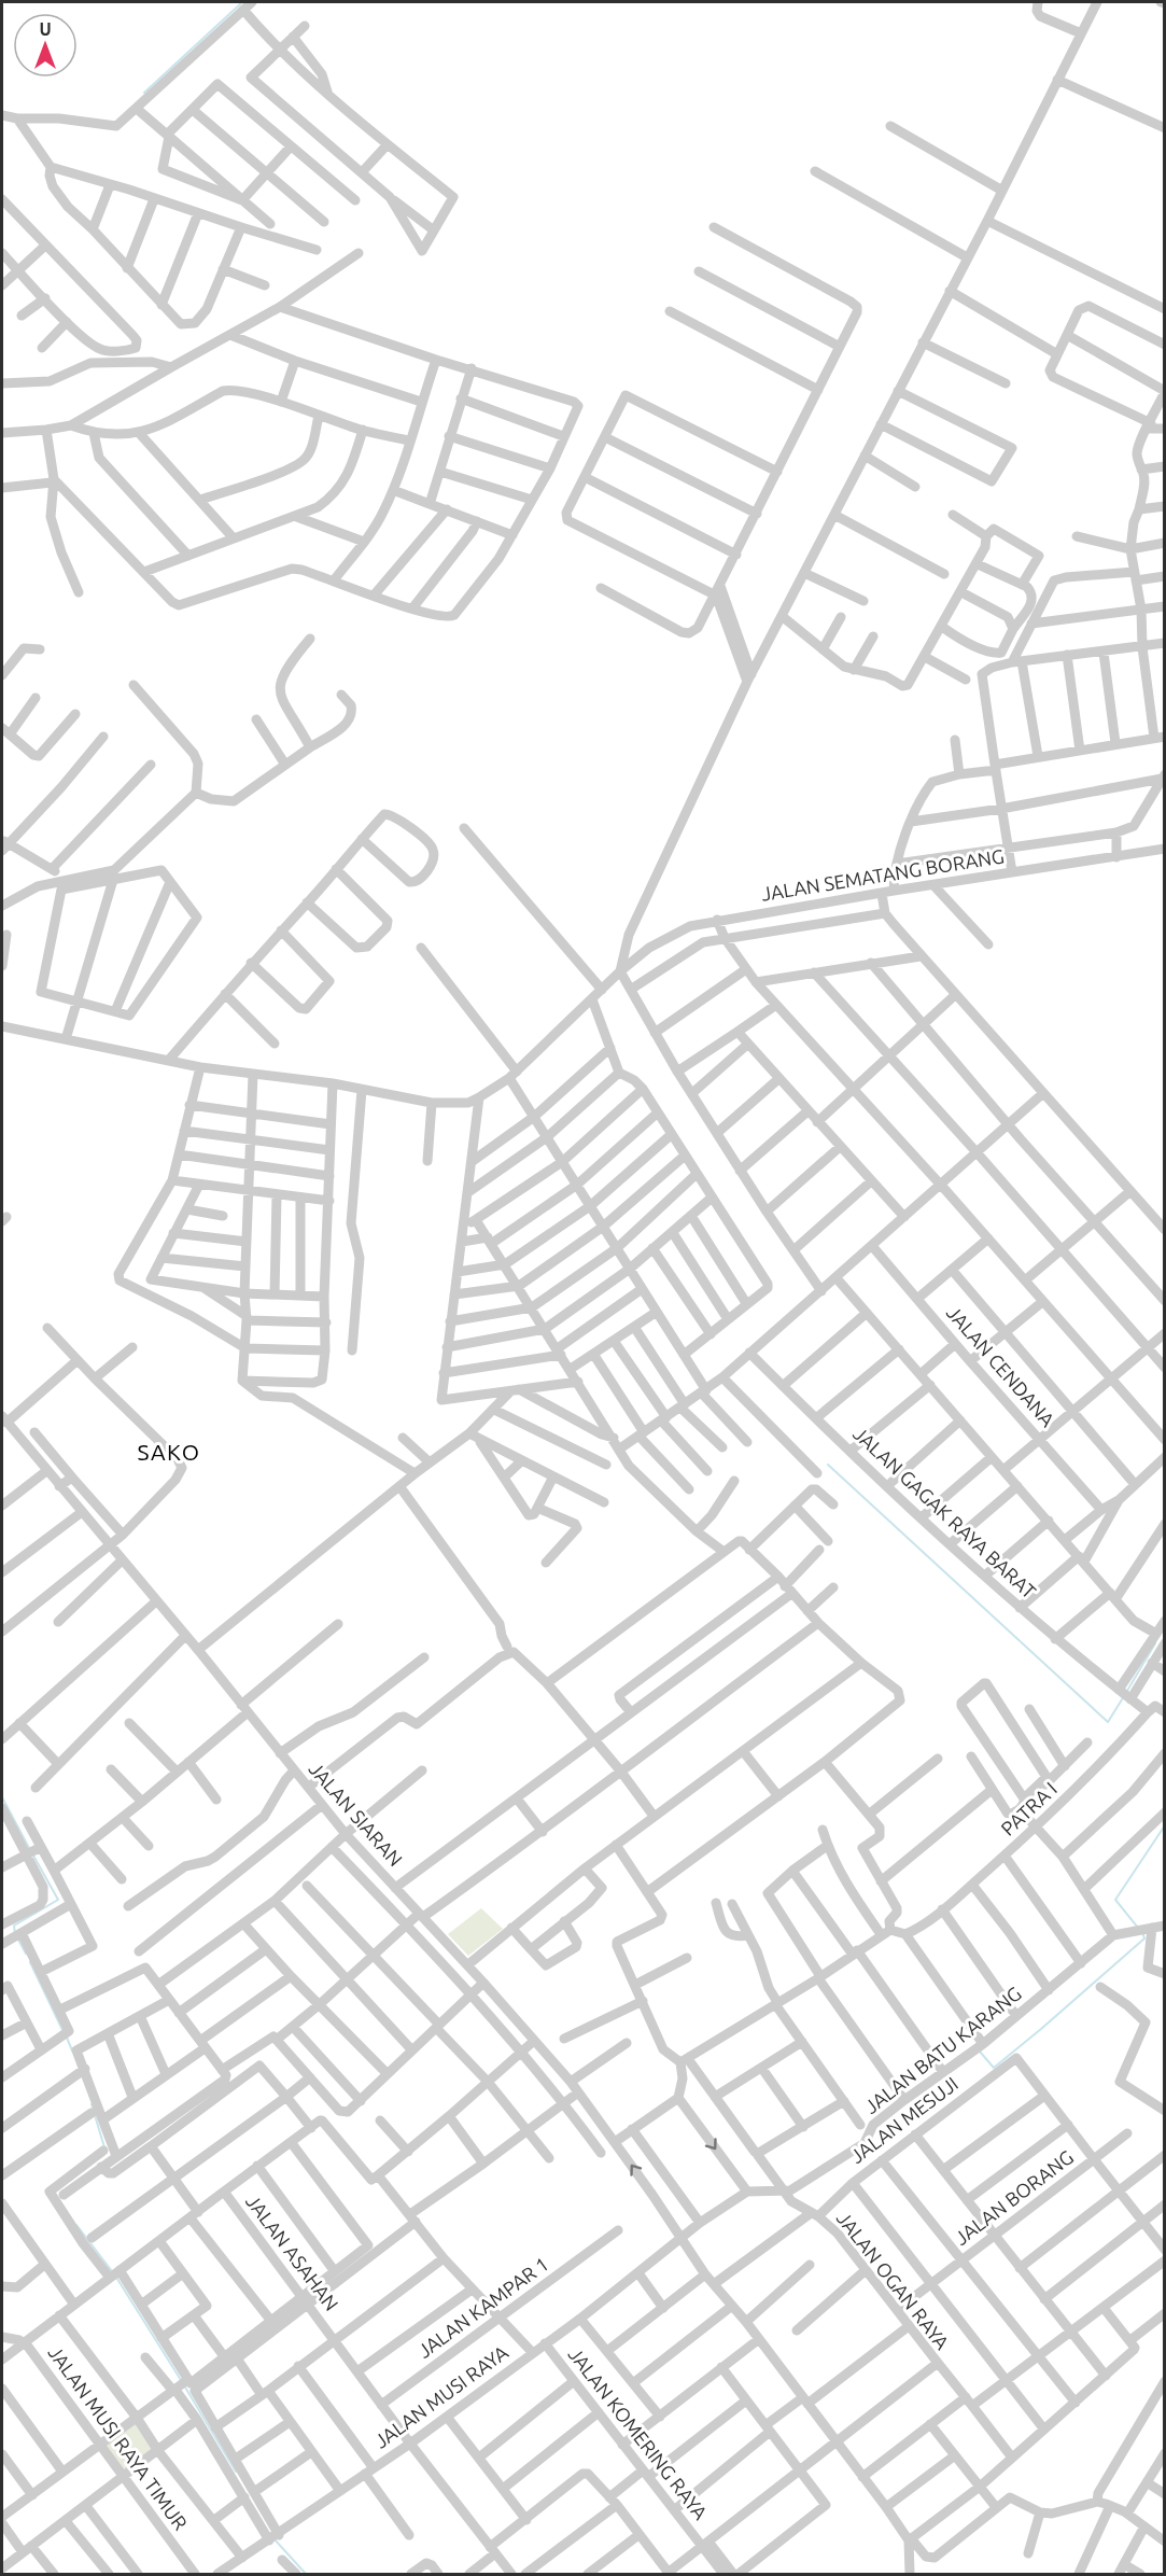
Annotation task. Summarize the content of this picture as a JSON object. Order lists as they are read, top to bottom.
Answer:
{
  "streets": {
    "street": [
      "JALAN SEMATANG BORANG",
      "JALAN CENDANA",
      "JALAN GAGAK RAYA BARAT",
      "PATRA I",
      "JALAN SIARAN",
      "JALAN BATU KARANG",
      "JALAN MESUJI",
      "JALAN BORANG",
      "JALAN ASAHAN",
      "JALAN OGAN RAYA",
      "JALAN KAMPAR 1",
      "JALAN MUSI RAYA",
      "JALAN KOMERING RAYA",
      "JALAN MUSI RAYA TIMUR"
    ]
  },
  "crossings": [
    ["JALAN SIARAN", "JALAN MESUJI"],
    ["JALAN SIARAN", "JALAN OGAN RAYA"],
    ["JALAN SIARAN", "JALAN MUSI RAYA"],
    ["JALAN BATU KARANG", "JALAN OGAN RAYA"],
    ["JALAN MESUJI", "JALAN OGAN RAYA"],
    ["JALAN BORANG", "JALAN OGAN RAYA"],
    ["JALAN ASAHAN", "JALAN KAMPAR 1"],
    ["JALAN ASAHAN", "JALAN MUSI RAYA"],
    ["JALAN ASAHAN", "JALAN MUSI RAYA TIMUR"],
    ["JALAN OGAN RAYA", "JALAN KOMERING RAYA"],
    ["JALAN MUSI RAYA", "JALAN KOMERING RAYA"]
  ],
  "districts": ["SAKO"],
  "north": "top"
}
